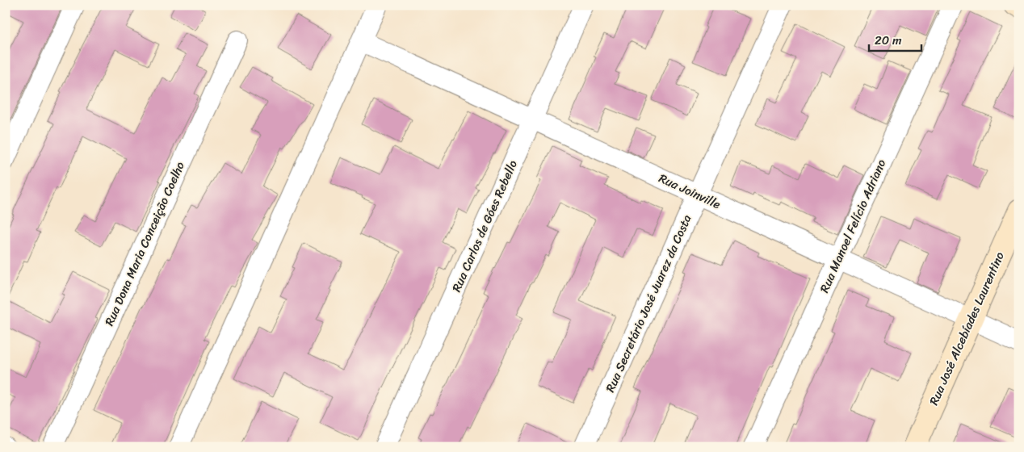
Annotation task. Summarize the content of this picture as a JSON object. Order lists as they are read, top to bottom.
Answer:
{
  "streets": {
    "street": [
      "Rua Joinville",
      "Rua Carlos de Góes Rebello",
      "Rua Manoel Felício Adriano",
      "Rua Dona Maria Conceição Coelho",
      "Rua Secretário José Juarez da Costa",
      "Rua José Alcebíades Laurentino"
    ]
  },
  "crossings": [
    ["Rua Joinville", "Rua Carlos de Góes Rebello"],
    ["Rua Joinville", "Rua Manoel Felício Adriano"],
    ["Rua Joinville", "Rua Secretário José Juarez da Costa"],
    ["Rua Joinville", "Rua José Alcebíades Laurentino"]
  ],
  "scale_bar": "20 m"
}
